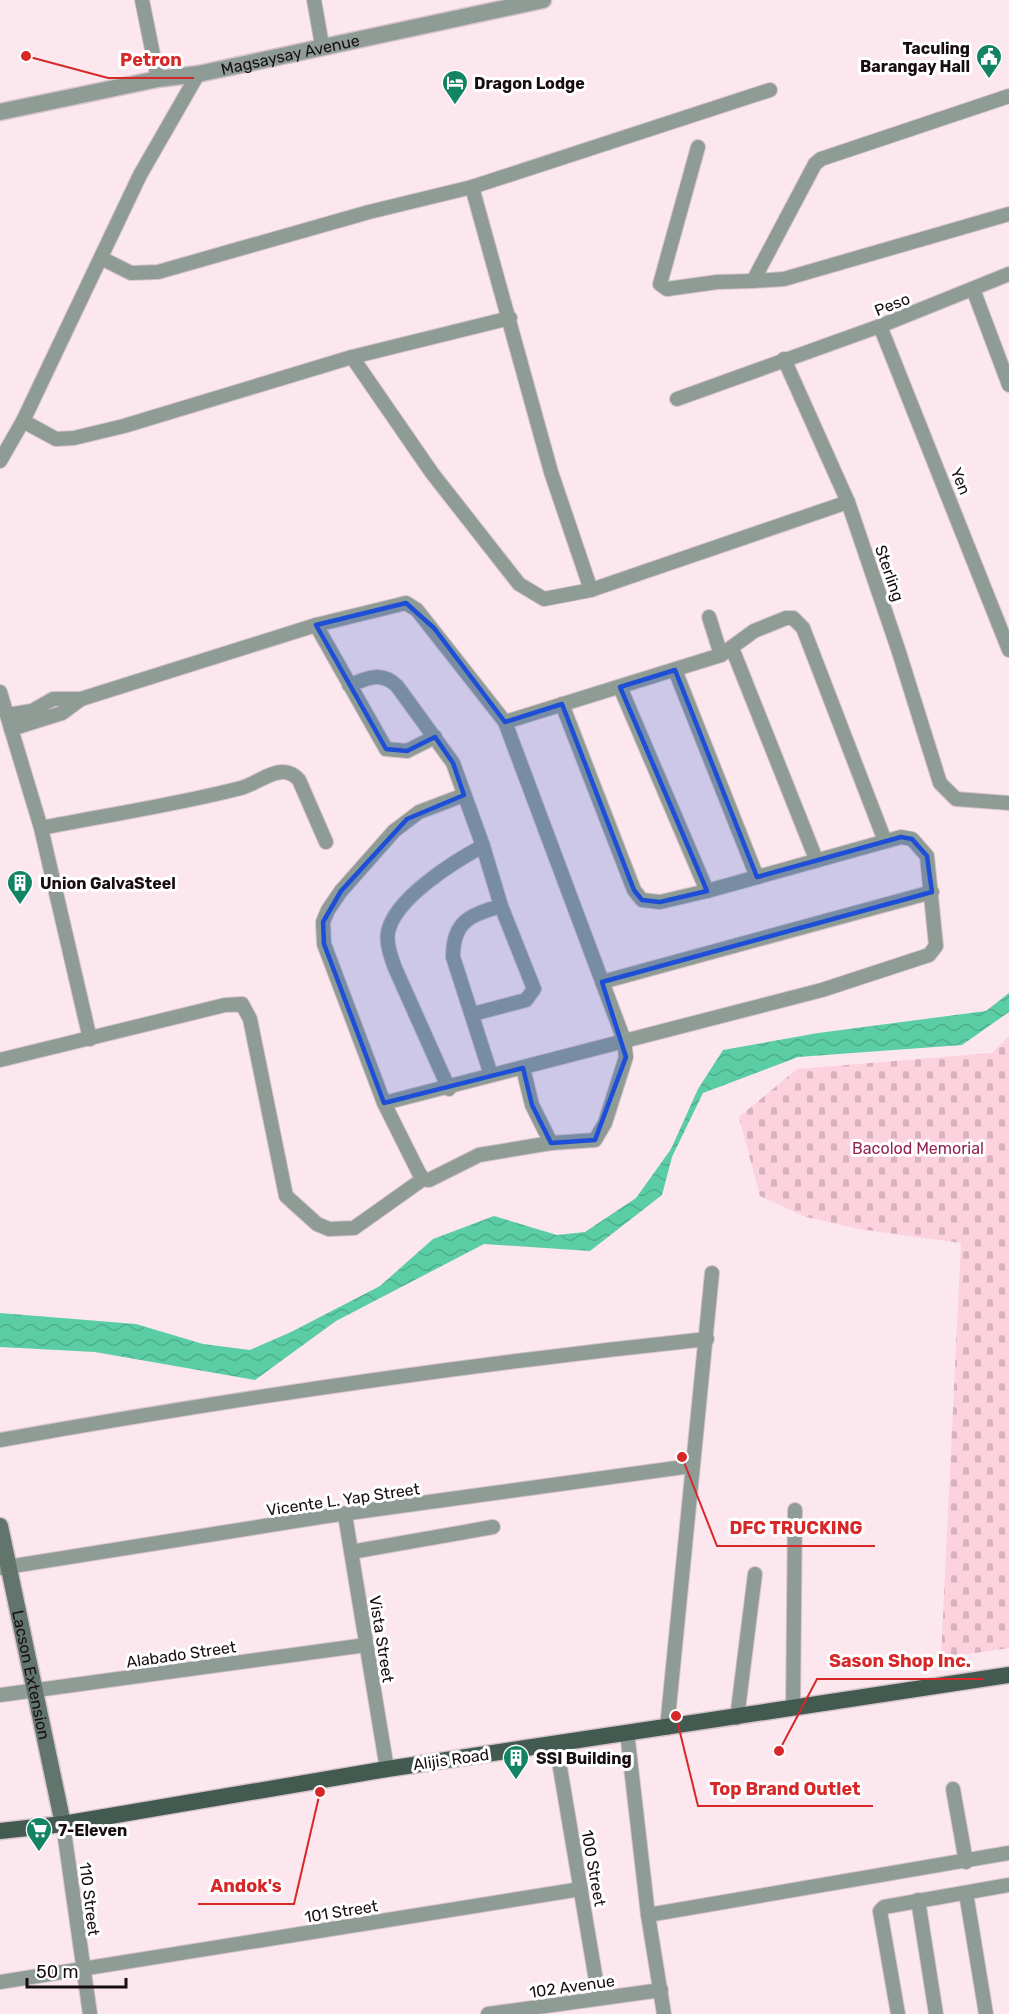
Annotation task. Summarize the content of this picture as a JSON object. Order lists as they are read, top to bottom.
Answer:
{
  "streets": {
    "main road": ["Lacson Extension", "Alijis Road"],
    "street": [
      "Magsaysay Avenue",
      "Peso",
      "Yen",
      "Sterling",
      "Vicente L. Yap Street",
      "Vista Street",
      "Alabado Street",
      "100 Street",
      "110 Street",
      "101 Street",
      "102 Avenue"
    ]
  },
  "crossings": [
    ["Peso", "Yen"],
    ["Peso", "Sterling"],
    ["Vicente L. Yap Street", "Vista Street"],
    ["Vicente L. Yap Street", "Lacson Extension"],
    ["Vista Street", "Alabado Street"],
    ["Vista Street", "Alijis Road"],
    ["Alabado Street", "Lacson Extension"],
    ["Lacson Extension", "Alijis Road"],
    ["Lacson Extension", "110 Street"],
    ["Alijis Road", "100 Street"],
    ["Alijis Road", "110 Street"],
    ["100 Street", "101 Street"],
    ["100 Street", "102 Avenue"],
    ["110 Street", "101 Street"]
  ],
  "parks": ["Bacolod Memorial"],
  "places": {
    "other": [
      "Petron",
      "DFC TRUCKING",
      "Top Brand Outlet",
      "Sason Shop Inc.",
      "Andok's"
    ],
    "public building": ["Taculing Barangay Hall"],
    "hotel": ["Dragon Lodge"],
    "building": ["Union GalvaSteel", "SSI Building"],
    "supermarket": ["7-Eleven"]
  },
  "scale_bar": "50 m"
}
